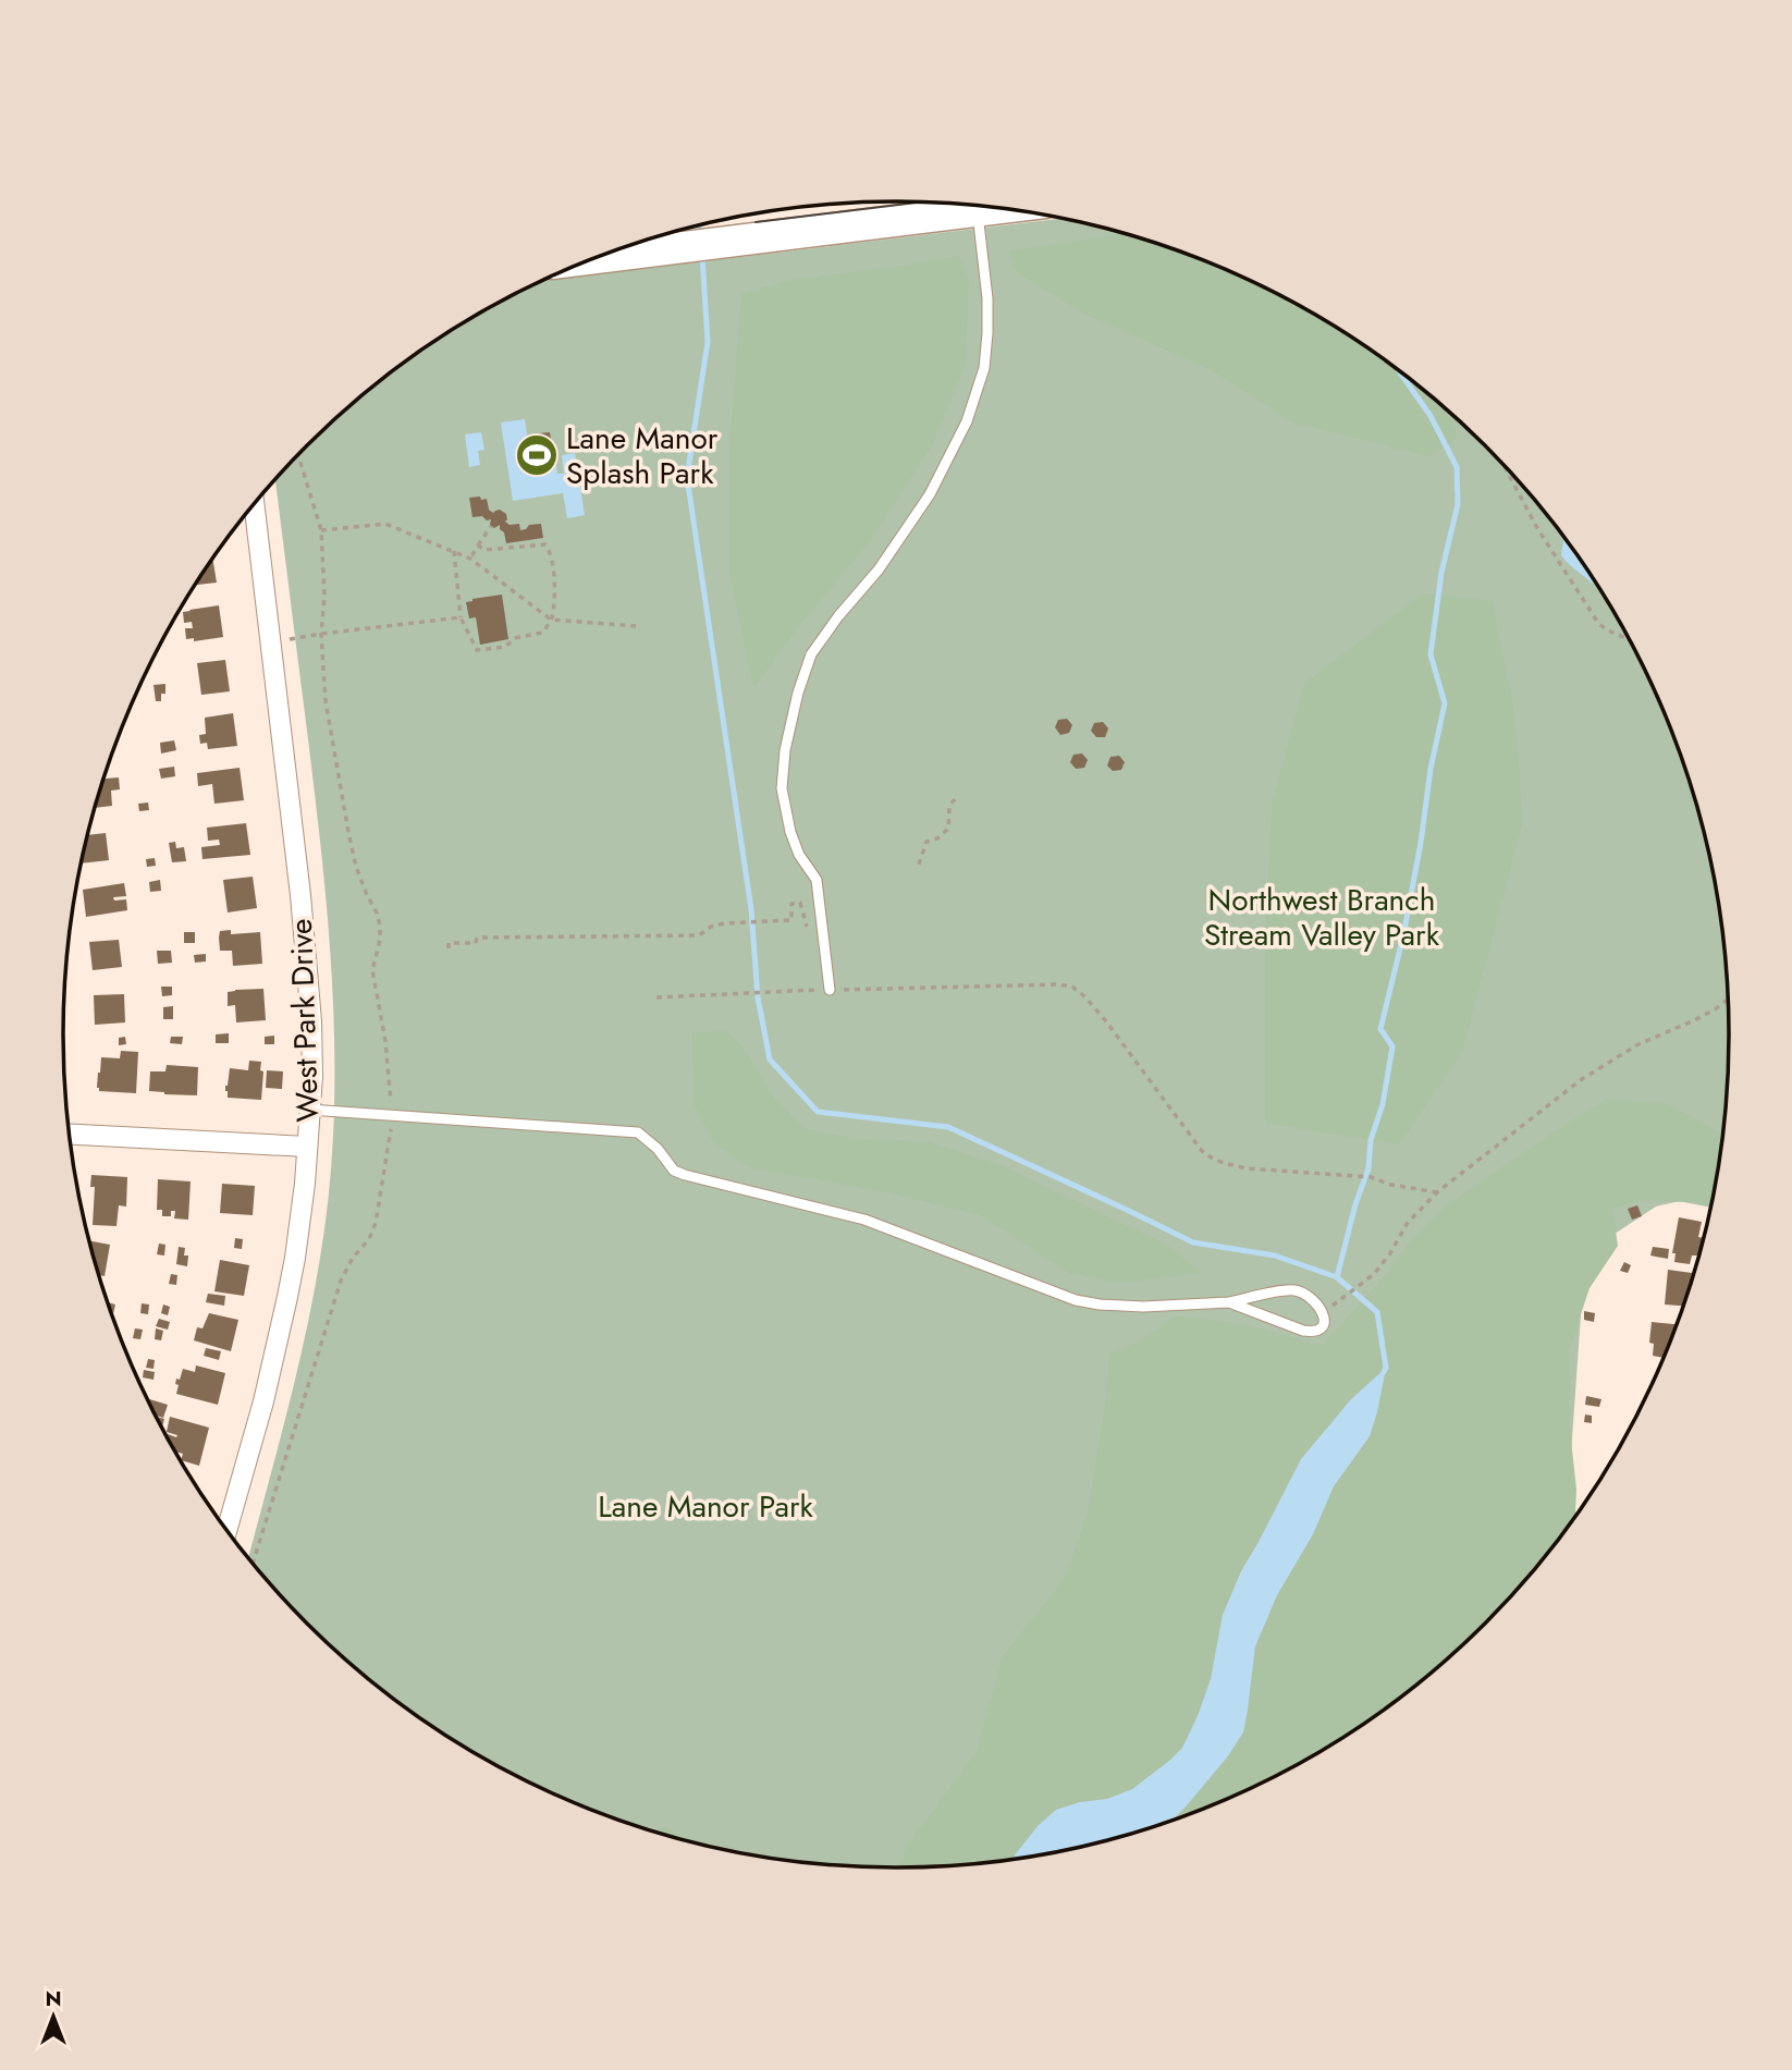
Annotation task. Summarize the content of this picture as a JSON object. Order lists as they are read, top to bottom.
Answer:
{
  "streets": {
    "street": ["West Park Drive"]
  },
  "parks": ["Northwest Branch Stream Valley Park", "Lane Manor Park"],
  "places": {
    "sports": ["Lane Manor Splash Park"]
  },
  "north": "top"
}
